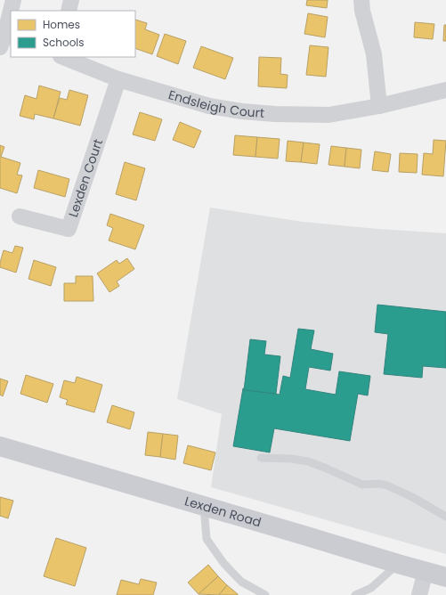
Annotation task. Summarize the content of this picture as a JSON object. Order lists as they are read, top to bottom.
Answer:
{
  "streets": {
    "main road": ["Lexden Road"],
    "street": ["Endsleigh Court", "Lexden Court"]
  },
  "crossings": [
    ["Endsleigh Court", "Lexden Court"]
  ],
  "legend": ["Homes", "Schools"]
}
